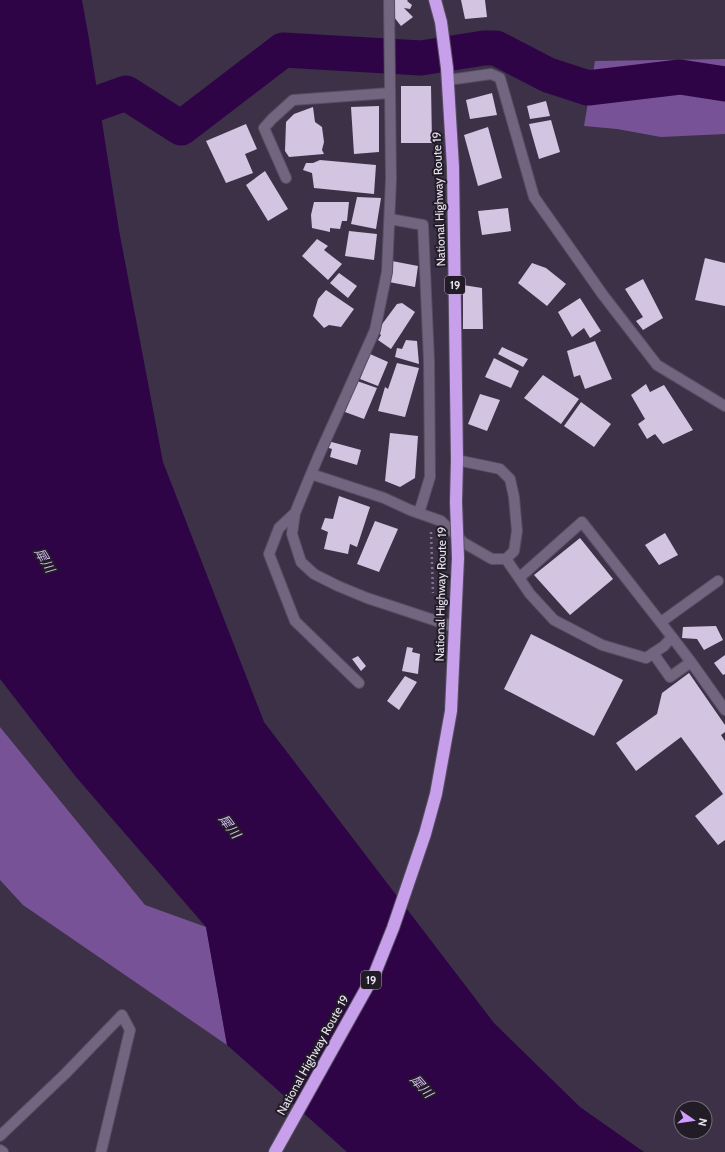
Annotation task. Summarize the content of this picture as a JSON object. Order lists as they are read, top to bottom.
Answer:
{
  "streets": {
    "highway": ["National Highway Route 19", "19"]
  },
  "water": ["犀川"],
  "north": "right"
}
